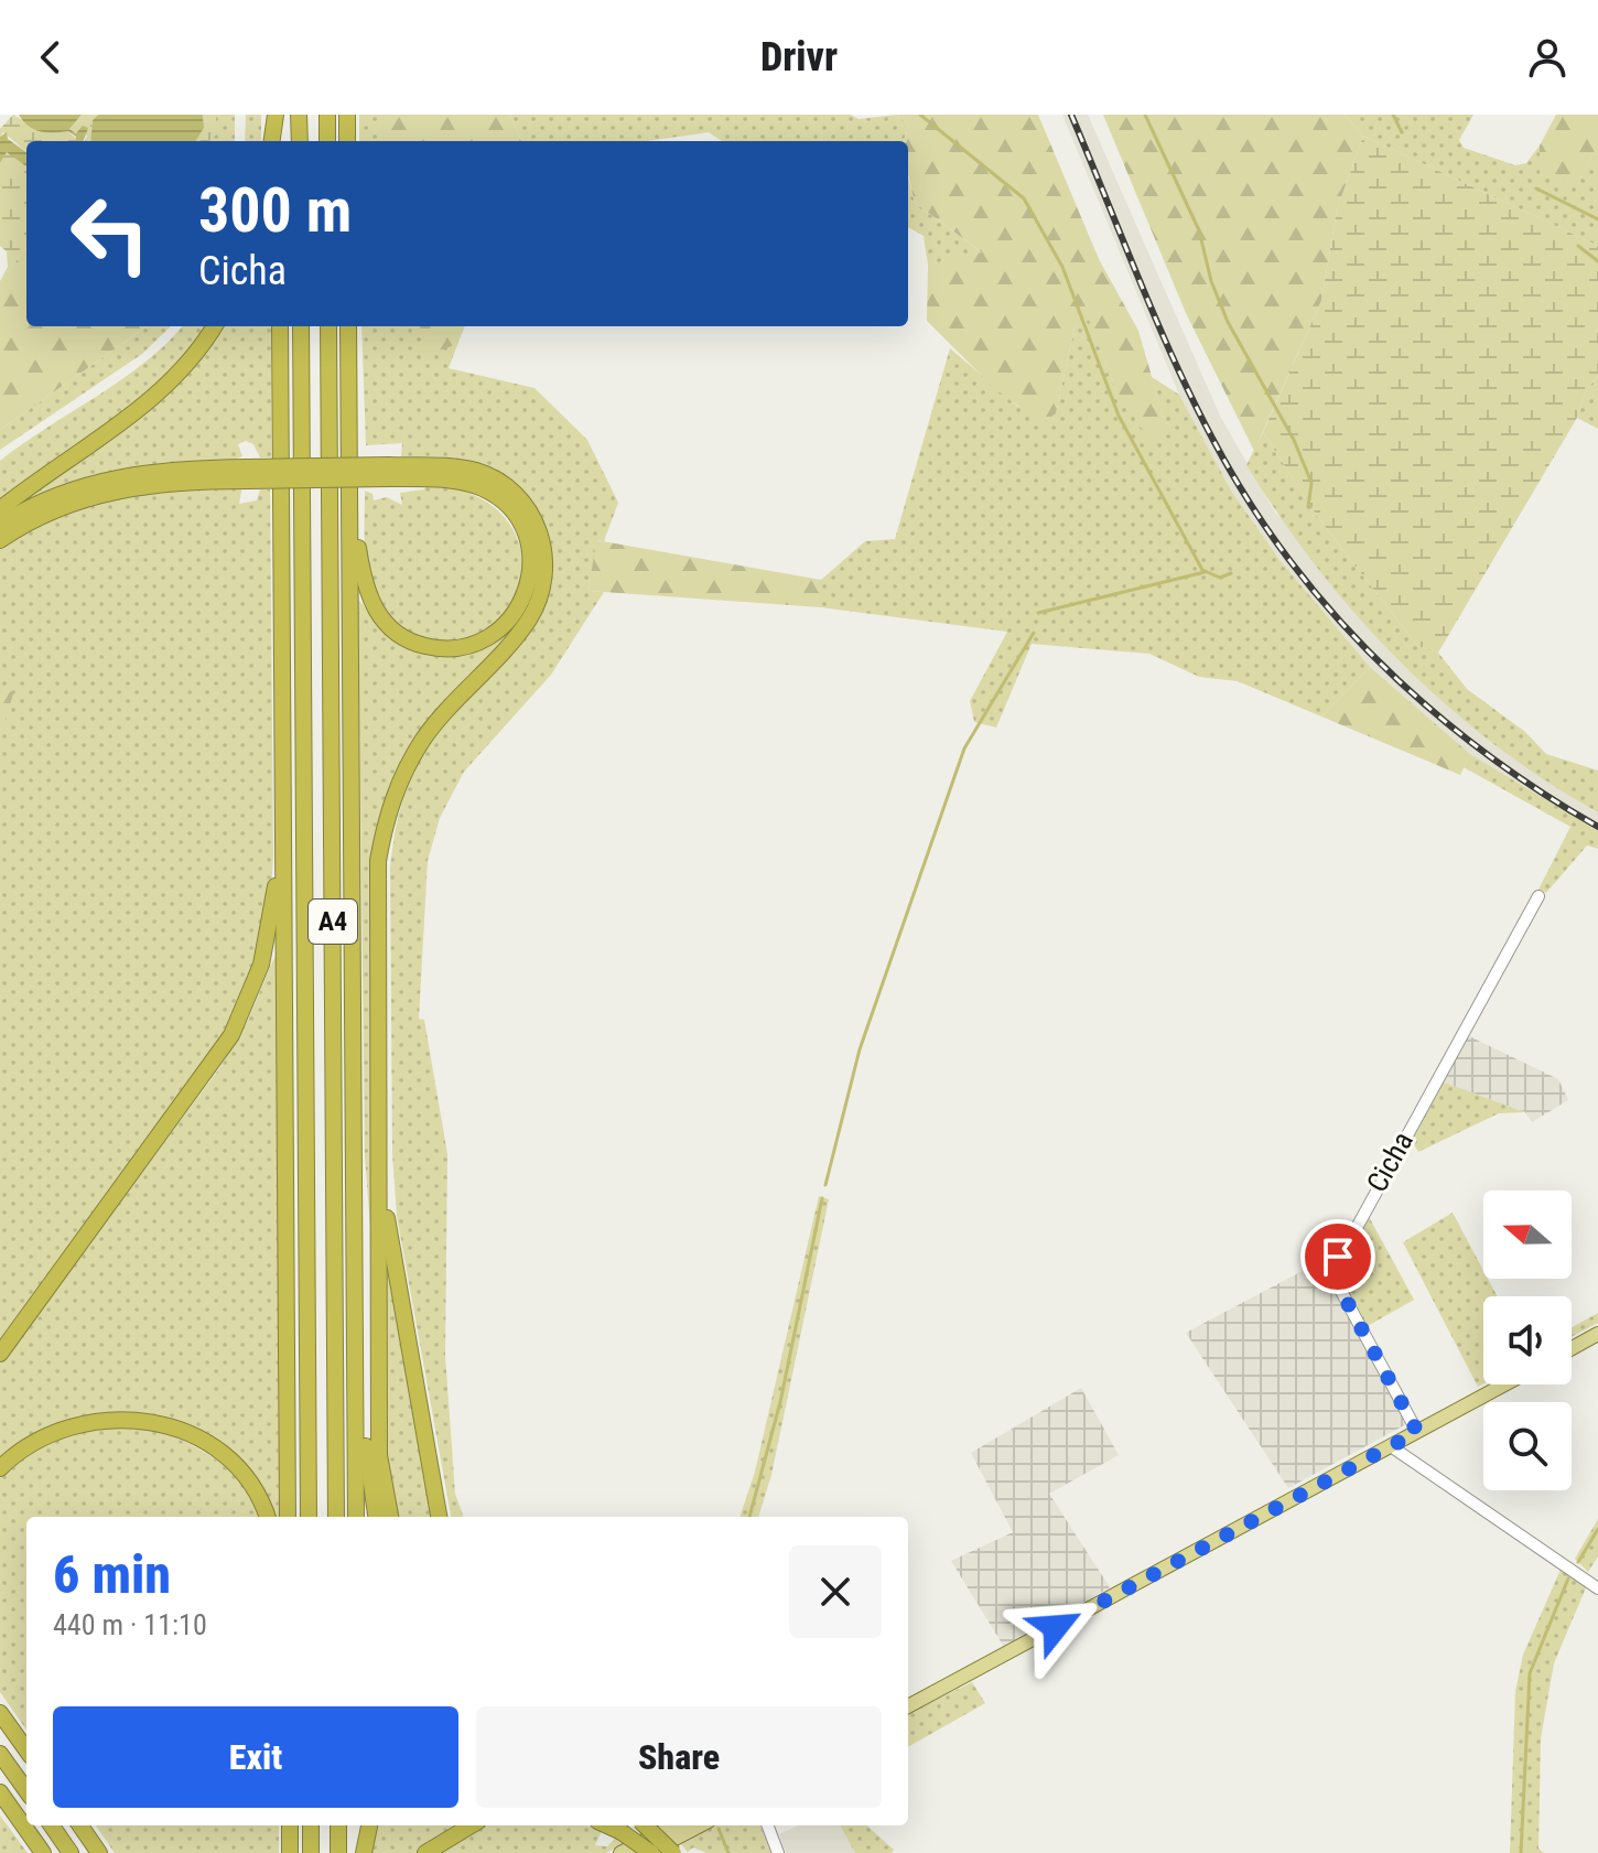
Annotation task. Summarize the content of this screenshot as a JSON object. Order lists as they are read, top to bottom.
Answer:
{
  "streets": {
    "highway": ["A4"],
    "street": ["Cicha"]
  },
  "north": "left",
  "page": {
    "header": "Drivr",
    "turn": ["300 m", "Cicha"],
    "heading": ["6 min", "440 m · 11:10"],
    "buttons": ["Exit", "Share"]
  }
}
